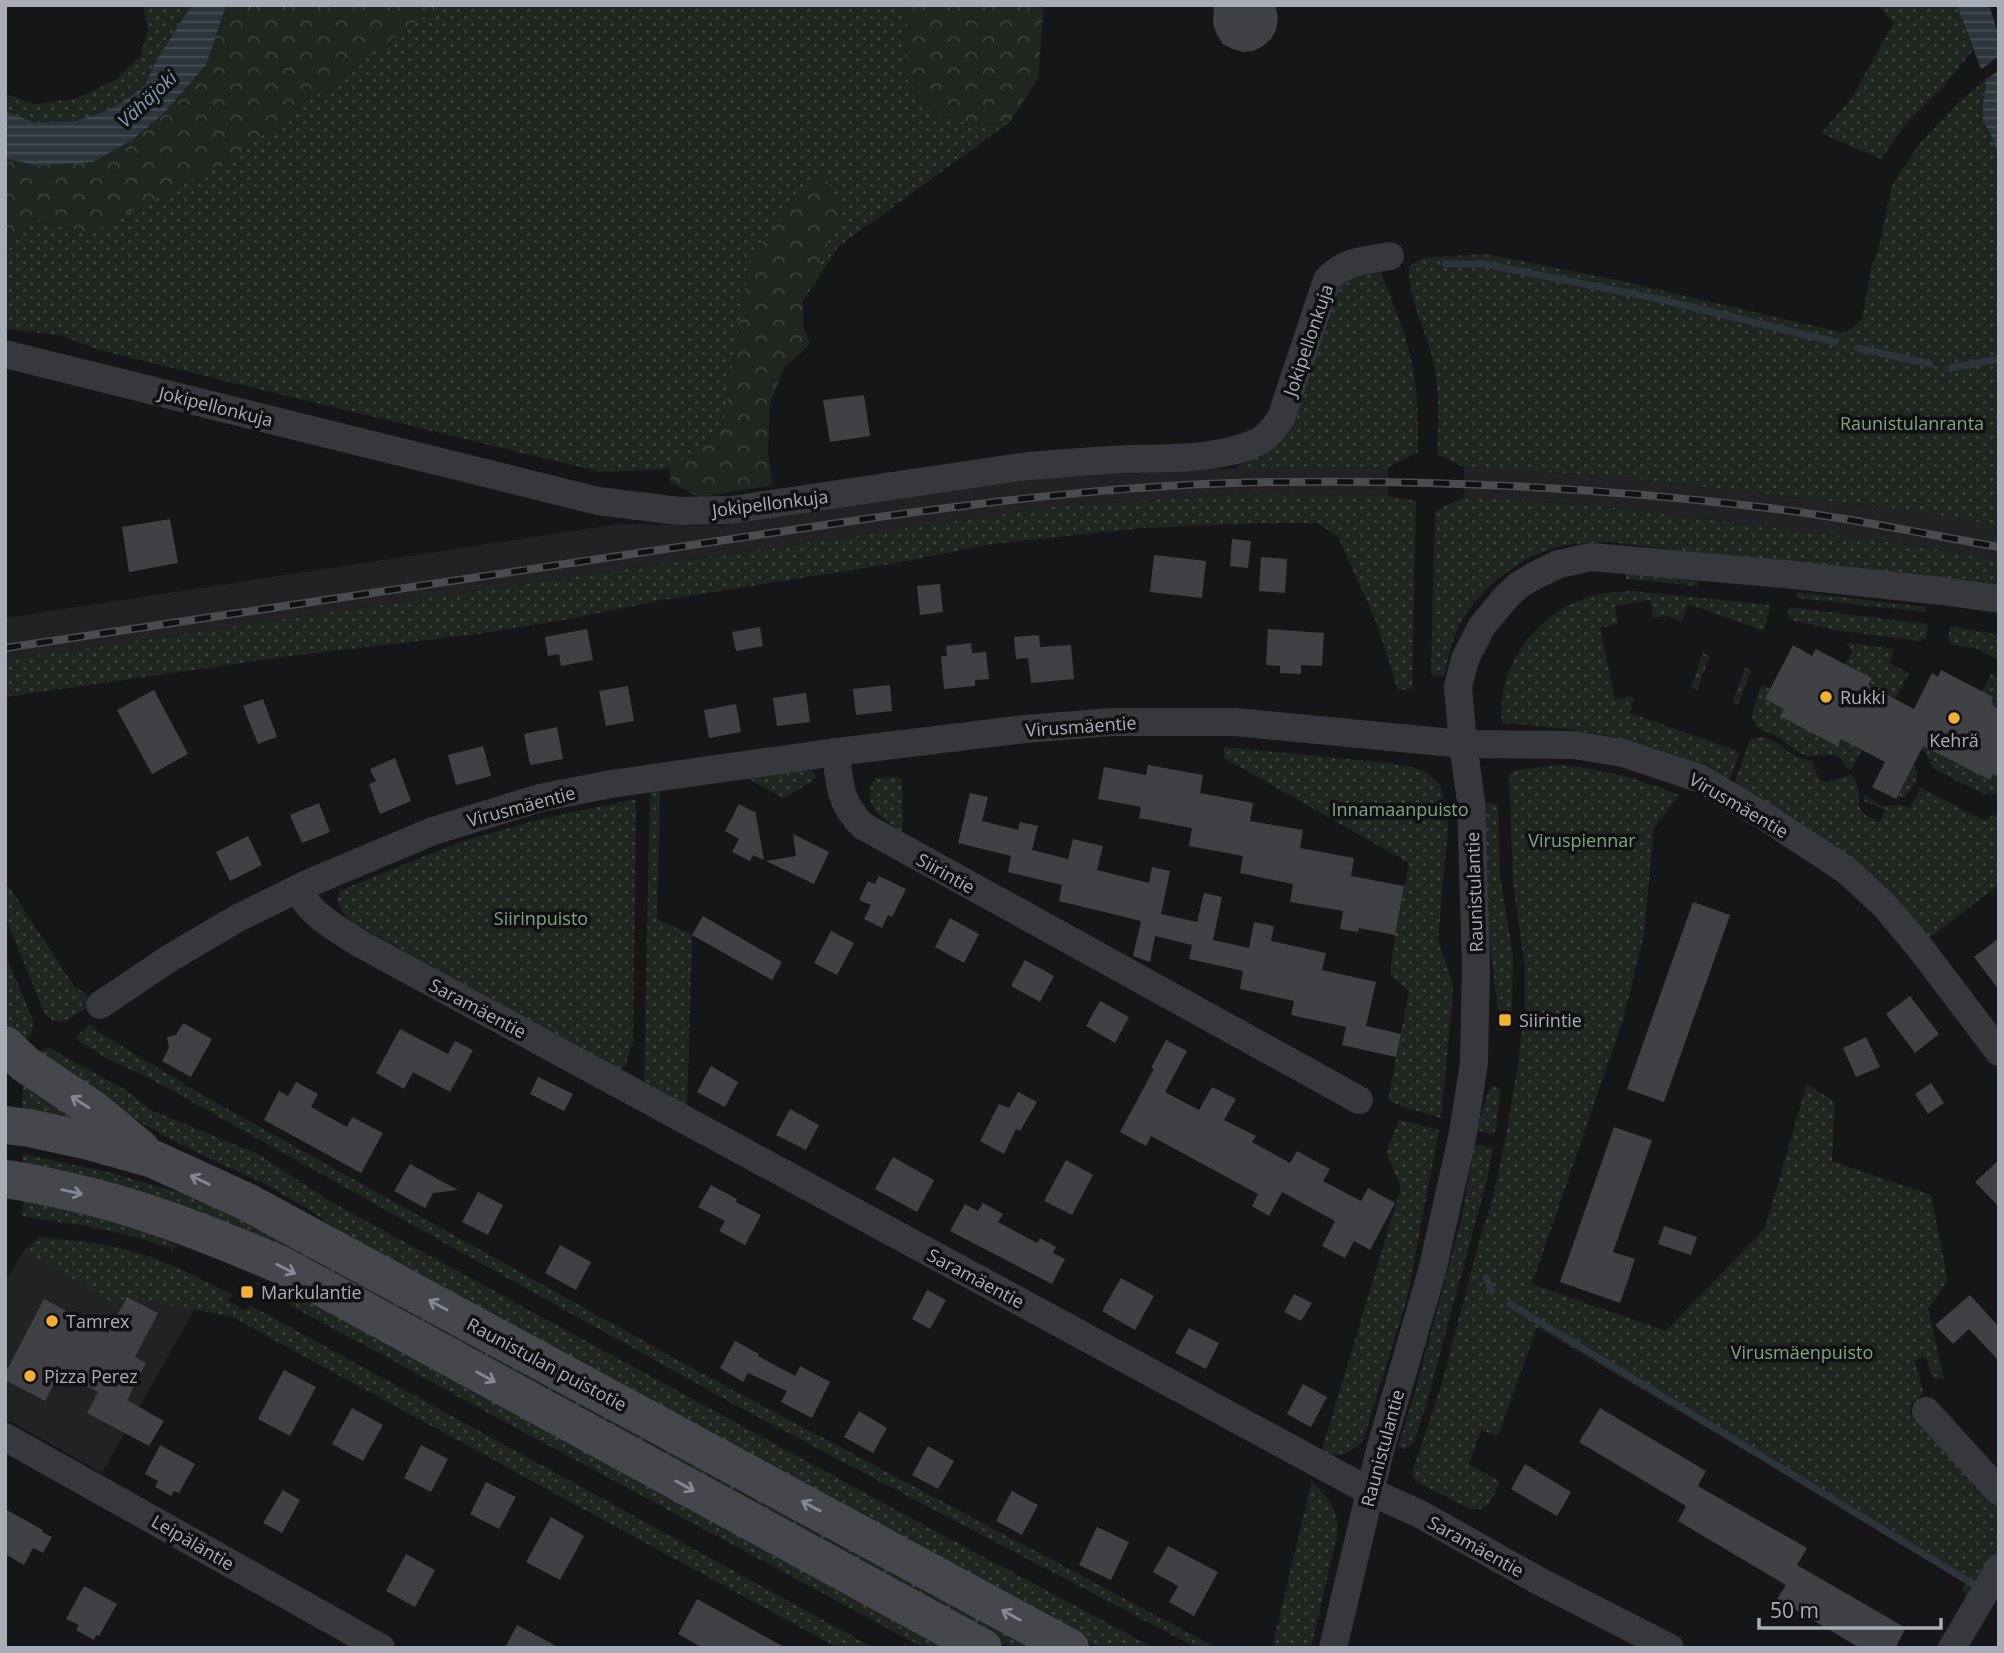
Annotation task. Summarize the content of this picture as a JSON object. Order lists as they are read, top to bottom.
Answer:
{
  "streets": {
    "main road": ["Raunistulan puistotie"],
    "street": [
      "Jokipellonkuja",
      "Virusmäentie",
      "Siirintie",
      "Raunistulantie",
      "Saramäentie",
      "Leipäläntie"
    ]
  },
  "crossings": [
    ["Virusmäentie", "Siirintie"],
    ["Virusmäentie", "Raunistulantie"],
    ["Virusmäentie", "Saramäentie"],
    ["Raunistulantie", "Saramäentie"]
  ],
  "water": ["Vähäjoki"],
  "parks": [
    "Raunistulanranta",
    "Innamaanpuisto",
    "Viruspiennar",
    "Siirinpuisto",
    "Virusmäenpuisto"
  ],
  "places": {
    "other": [
      "Rukki",
      "Kehrä",
      "Tamrex",
      "Pizza Perez"
    ],
    "transit": ["Siirintie", "Markulantie"]
  },
  "scale_bar": "50 m"
}
